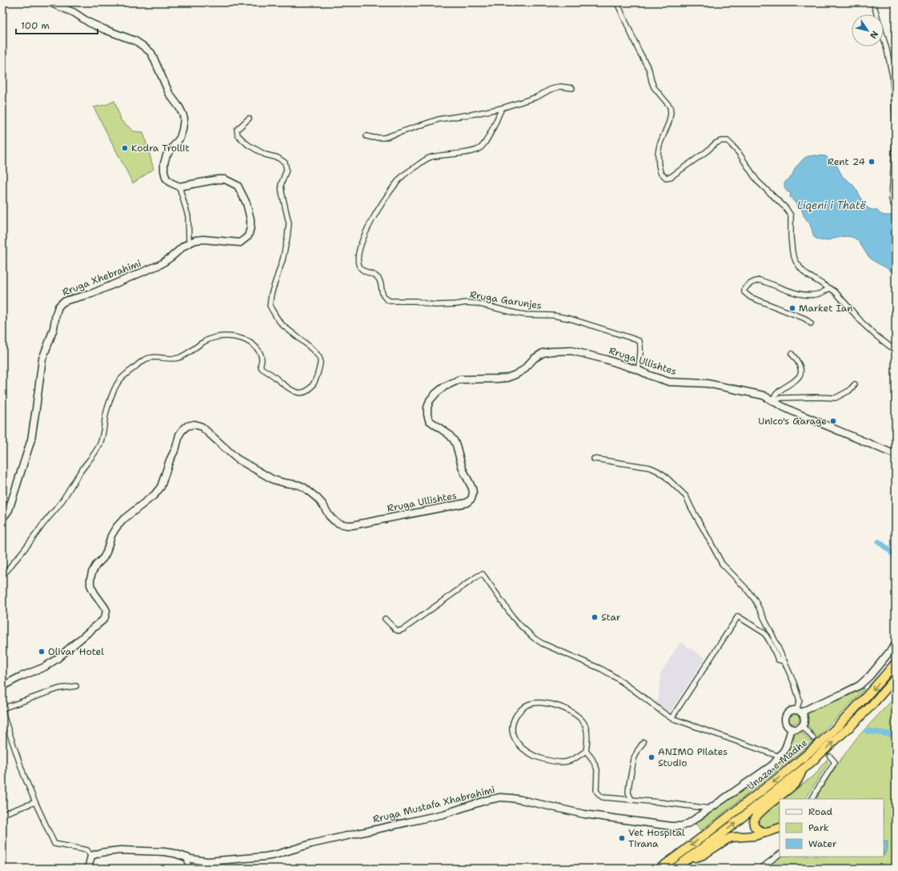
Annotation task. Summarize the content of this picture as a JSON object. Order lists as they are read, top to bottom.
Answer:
{
  "streets": {
    "highway": ["Unaza e Madhe"],
    "street": [
      "Rruga Xhebrahimi",
      "Rruga Garunjes",
      "Rruga Ullishtes",
      "Rruga Mustafa Xhabrahimi"
    ]
  },
  "crossings": [
    ["Rruga Garunjes", "Rruga Ullishtes"]
  ],
  "water": ["Liqeni i Thatë"],
  "places": [
    "Kodra Trollit",
    "Rent 24",
    "Market Ian",
    "Unico's Garage",
    "Star",
    "Olivar Hotel",
    "ANIMO Pilates Studio",
    "Vet Hospital Tirana"
  ],
  "legend": ["Road", "Park", "Water"],
  "scale_bar": "100 m",
  "north": "bottom right"
}
